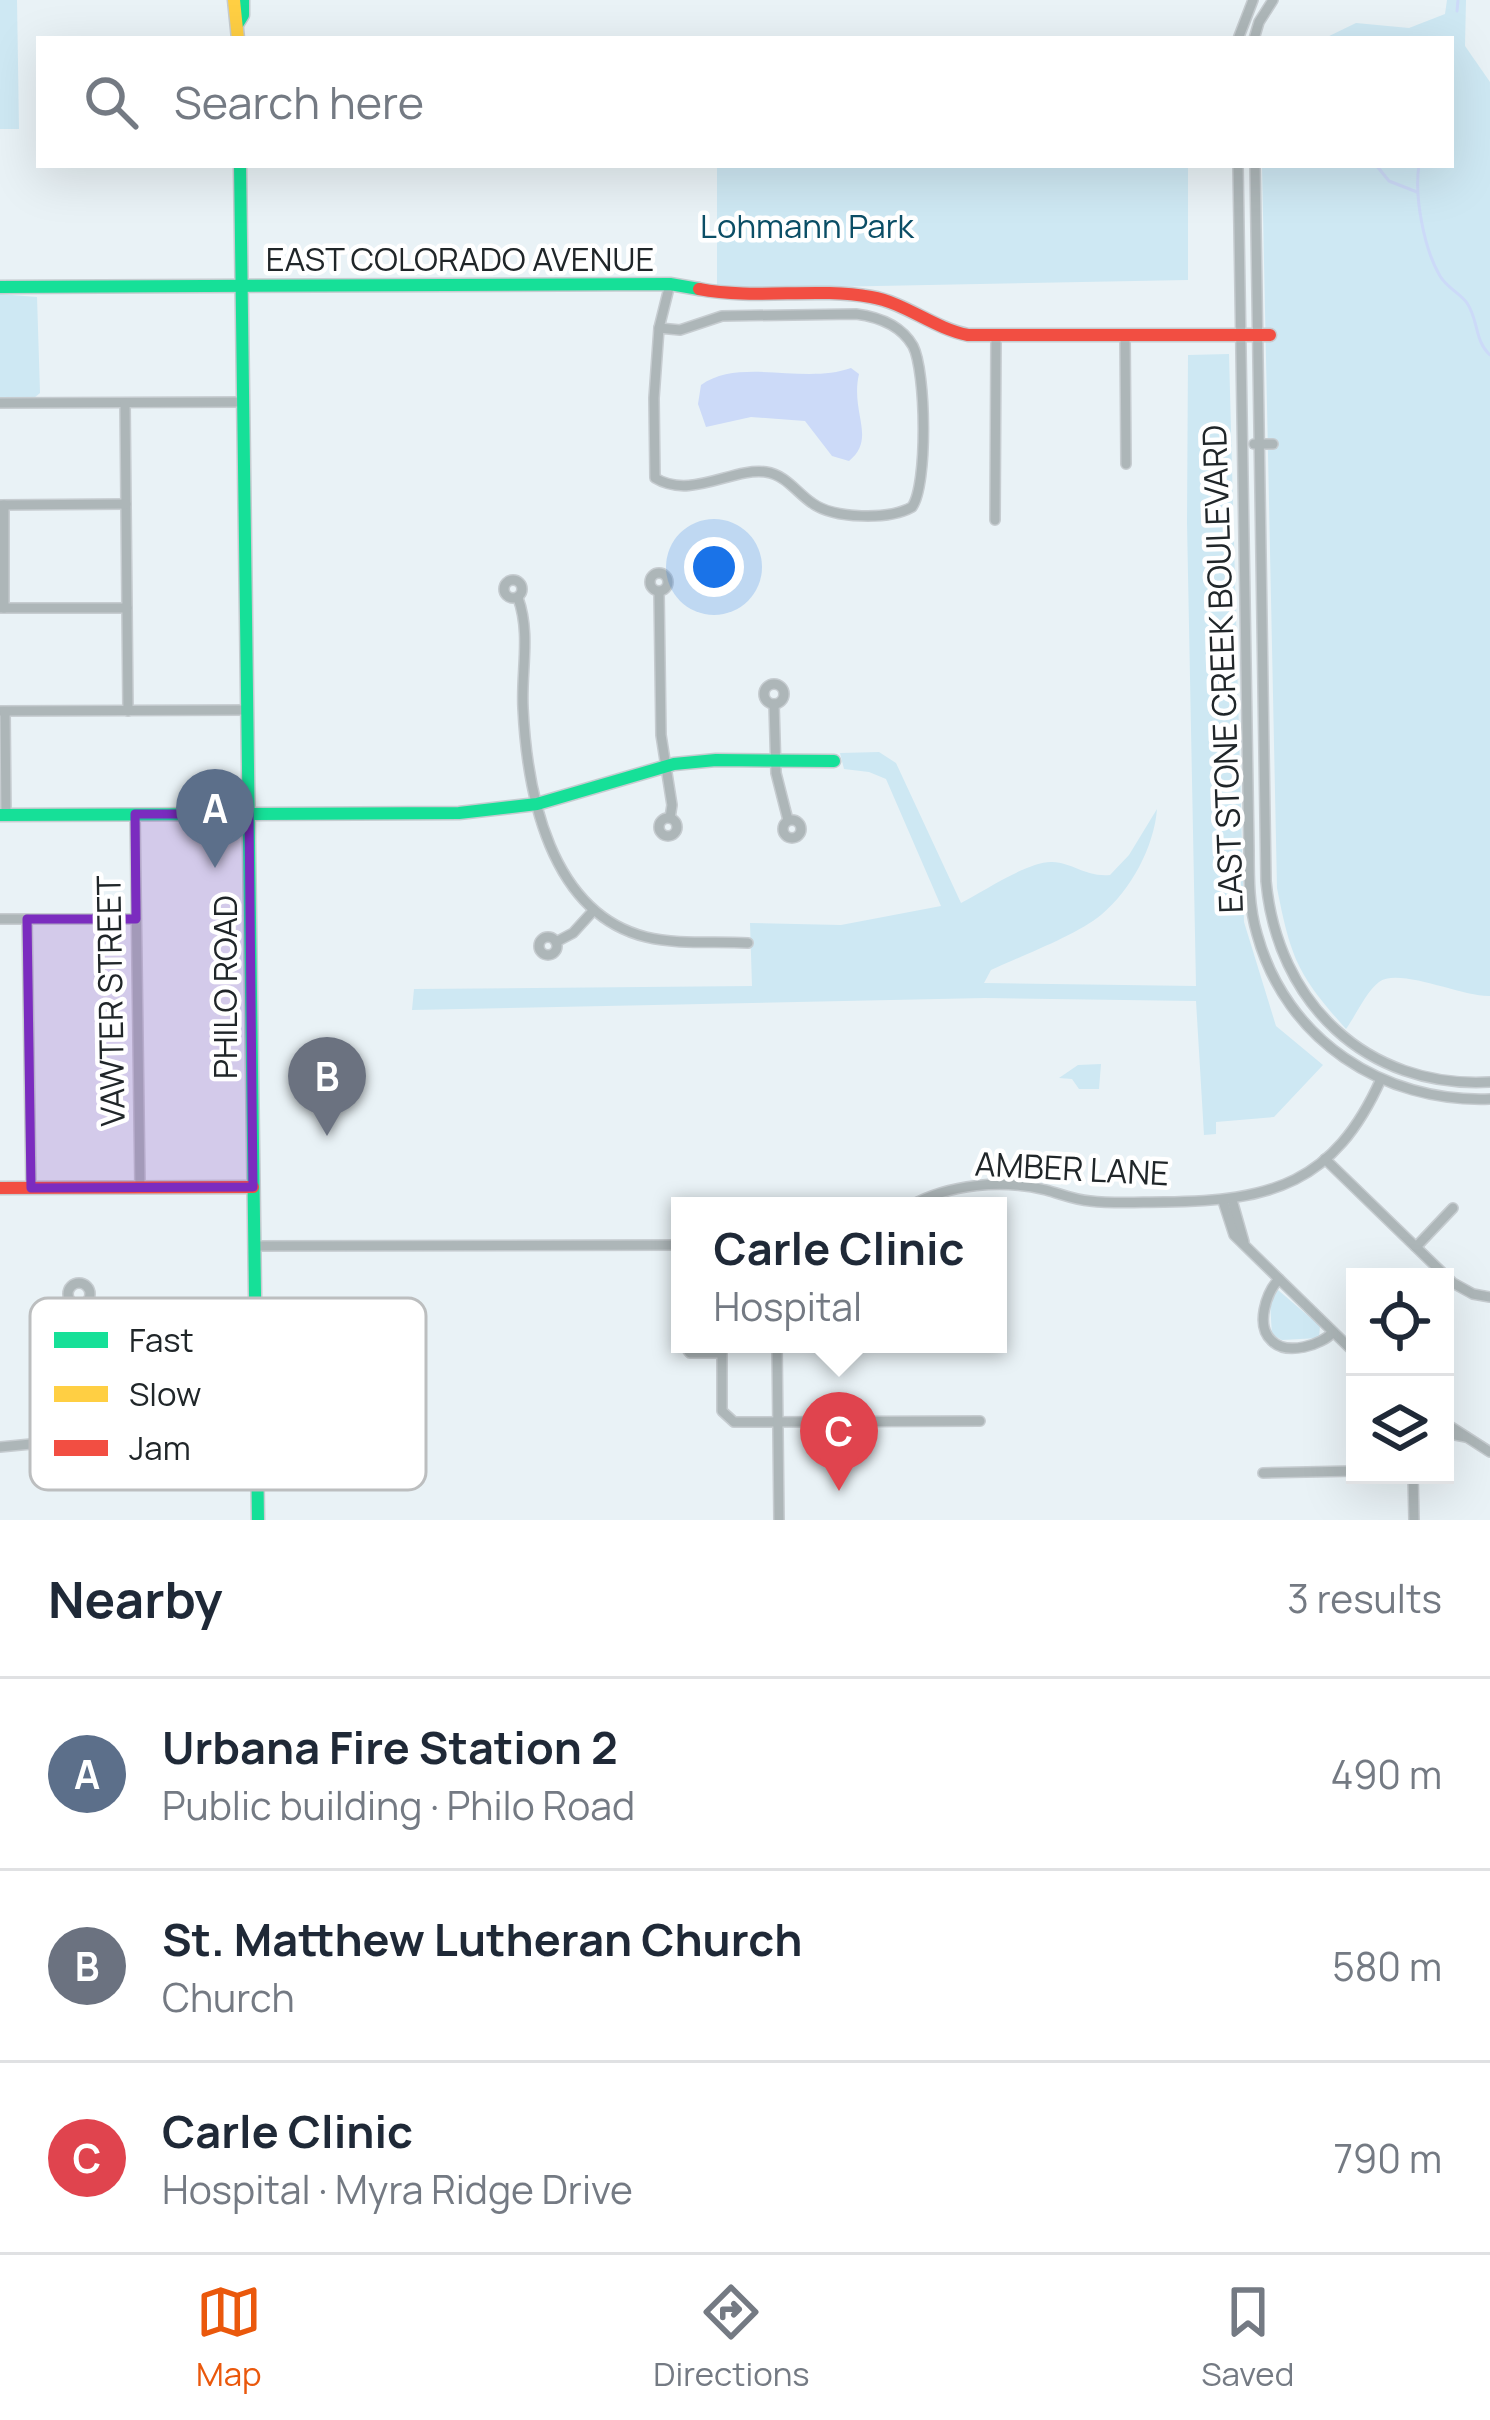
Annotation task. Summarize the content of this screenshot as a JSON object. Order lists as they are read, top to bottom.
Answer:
{
  "streets": {
    "street": [
      "EAST COLORADO AVENUE",
      "EAST STONE CREEK BOULEVARD",
      "PHILO ROAD",
      "VAWTER STREET",
      "AMBER LANE"
    ]
  },
  "crossings": [
    ["EAST COLORADO AVENUE", "EAST STONE CREEK BOULEVARD"],
    ["EAST COLORADO AVENUE", "PHILO ROAD"],
    ["EAST STONE CREEK BOULEVARD", "AMBER LANE"]
  ],
  "parks": ["Lohmann Park"],
  "legend": ["Fast", "Slow", "Jam"],
  "page": {
    "search": "Search here",
    "pins": ["A", "B", "C"],
    "popup": ["Carle Clinic", "Hospital"],
    "heading": ["Nearby", "3 results"],
    "list": [
      {
        "mark": "A",
        "name": "Urbana Fire Station 2",
        "note": "Public building · Philo Road",
        "value": "490 m"
      },
      {
        "mark": "B",
        "name": "St. Matthew Lutheran Church",
        "note": "Church",
        "value": "580 m"
      },
      {
        "mark": "C",
        "name": "Carle Clinic",
        "note": "Hospital · Myra Ridge Drive",
        "value": "790 m"
      }
    ],
    "nav": ["Map", "Directions", "Saved"]
  }
}
